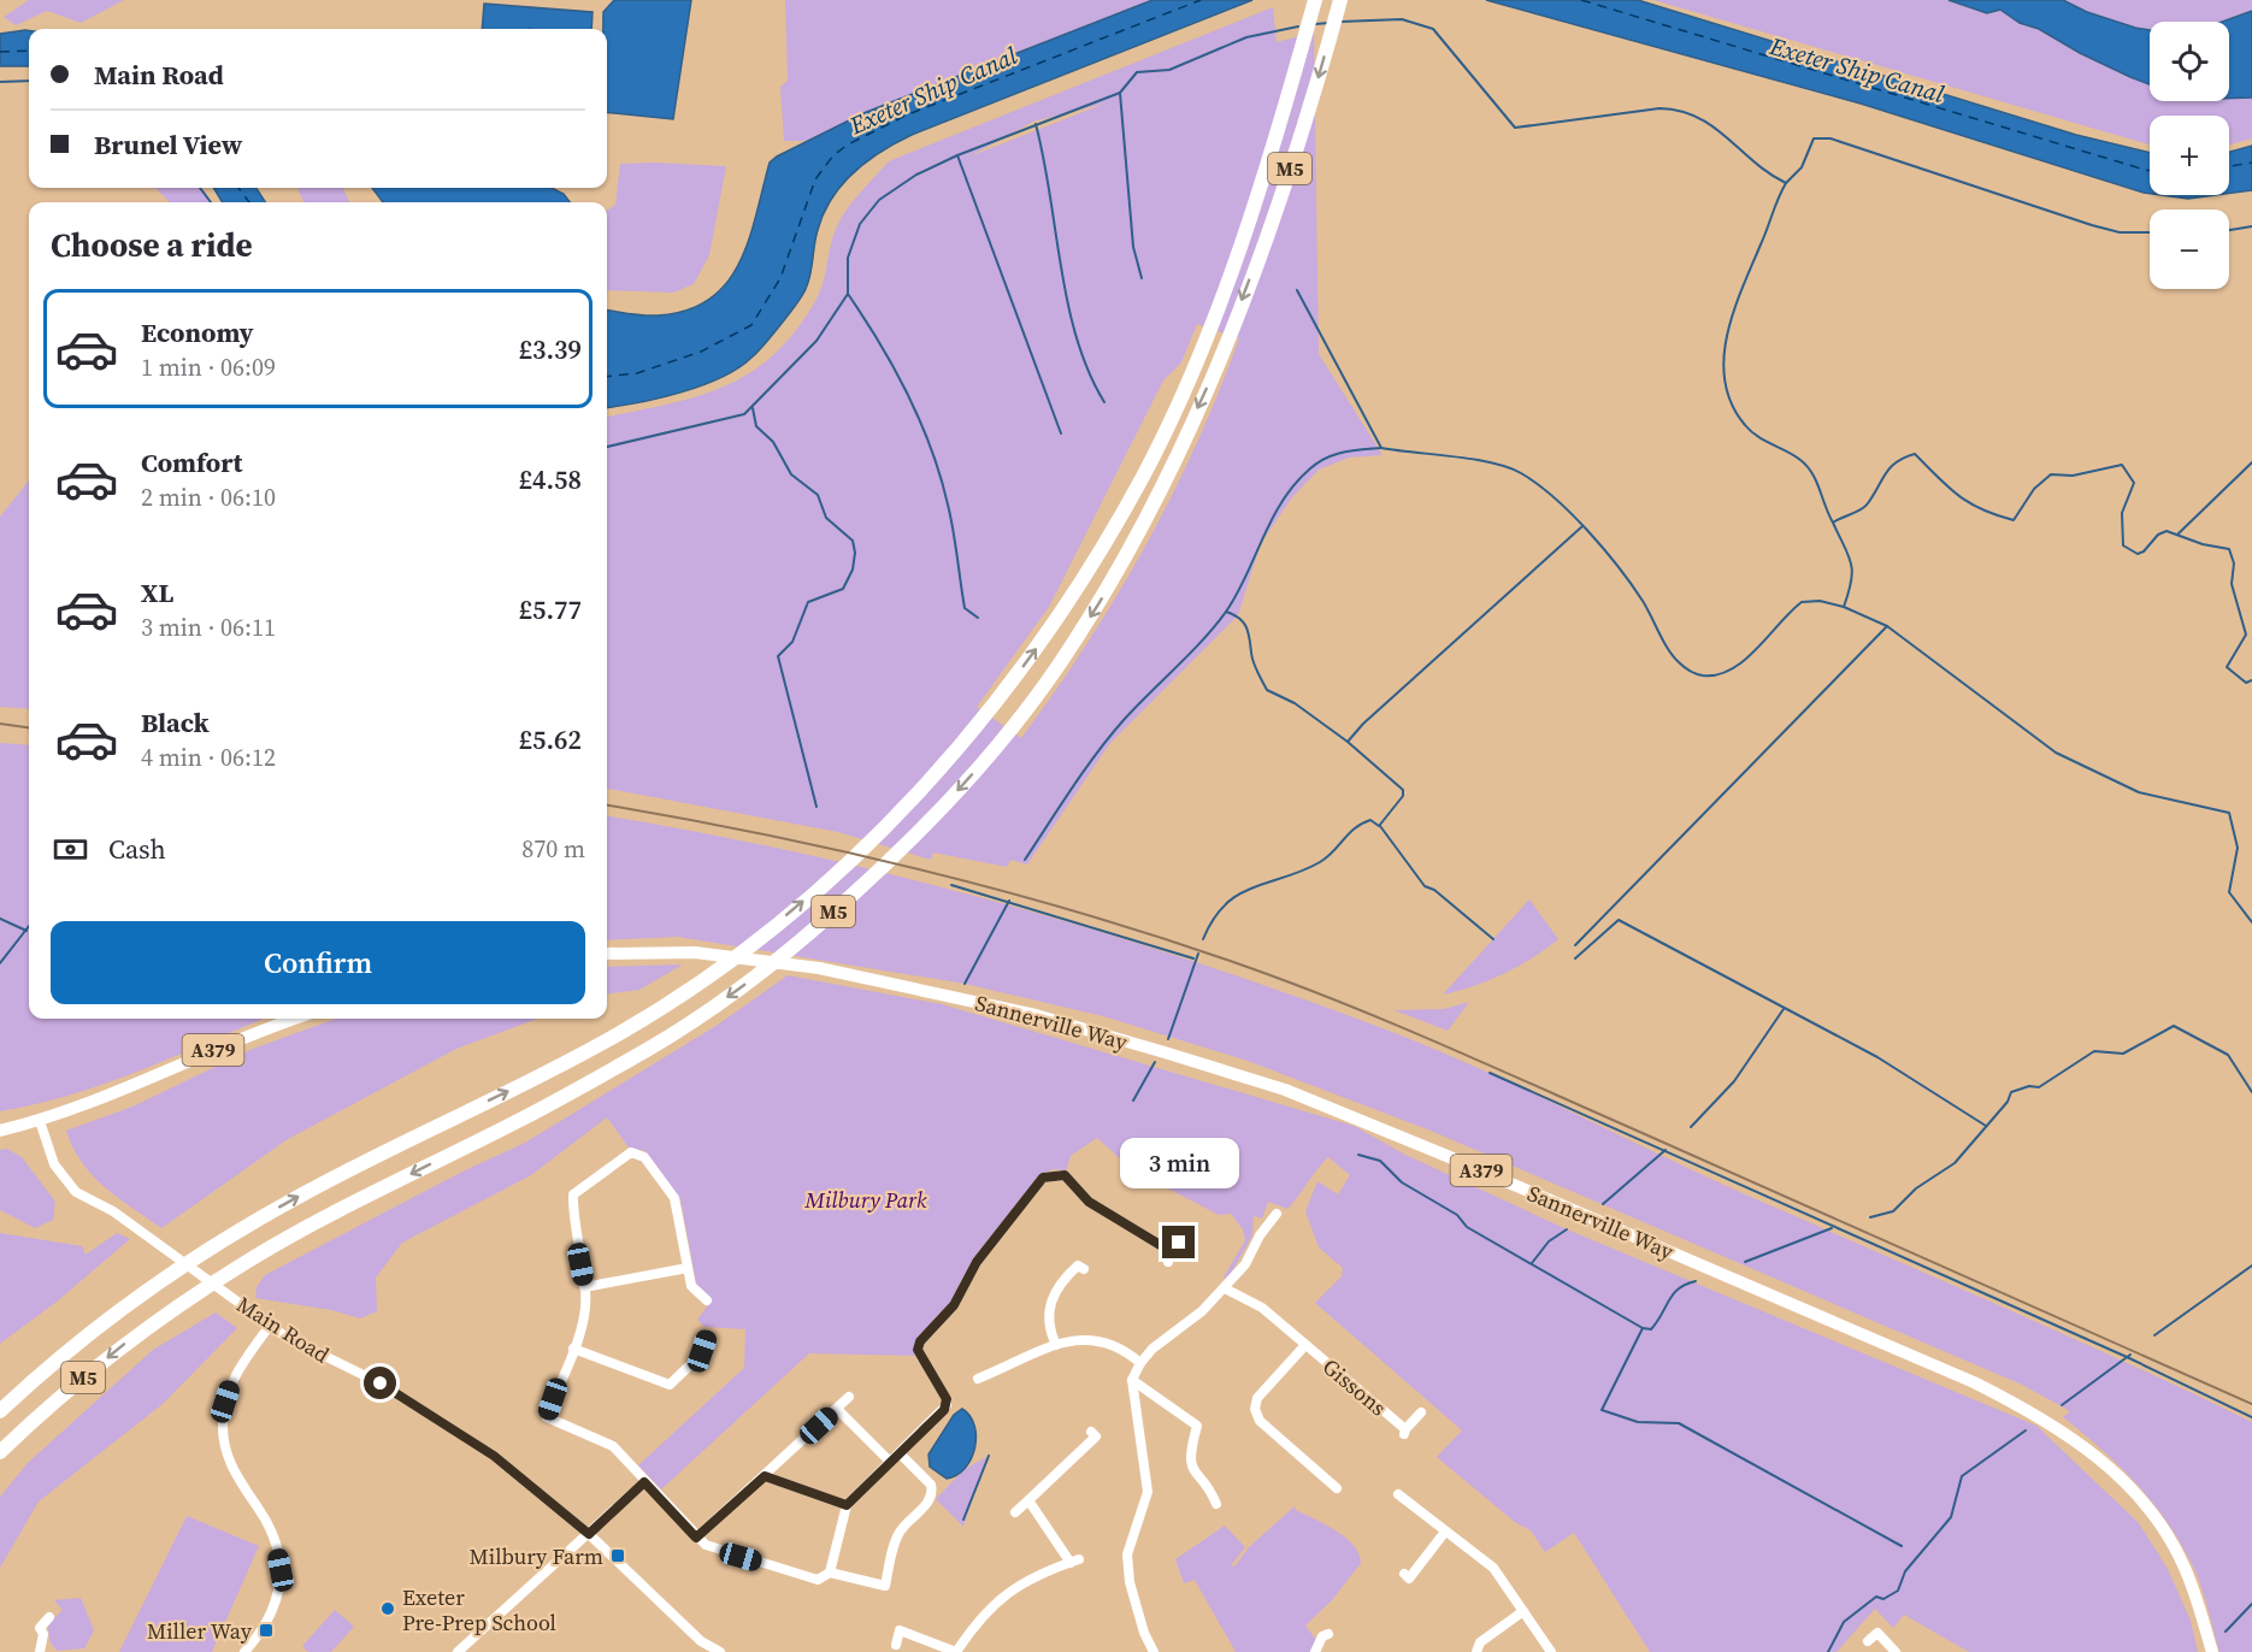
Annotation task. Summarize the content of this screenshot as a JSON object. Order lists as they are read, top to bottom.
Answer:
{
  "streets": {
    "highway": ["M5"],
    "main road": ["Sannerville Way", "A379"],
    "street": ["Main Road", "Gissons"]
  },
  "crossings": [
    ["A379", "Main Road"]
  ],
  "water": ["Exeter Ship Canal"],
  "parks": ["Milbury Park"],
  "places": {
    "transit": ["Milbury Farm", "Miller Way"],
    "other": ["Exeter Pre-Prep School"]
  },
  "page": {
    "map_buttons": ["+", "−"],
    "banner": ["Main Road", "Brunel View"],
    "heading": "Choose a ride",
    "list": [
      {
        "name": "Economy",
        "note": "1 min · 06:09",
        "value": "£3.39"
      },
      {
        "name": "Comfort",
        "note": "2 min · 06:10",
        "value": "£4.58"
      },
      {
        "name": "XL",
        "note": "3 min · 06:11",
        "value": "£5.77"
      },
      {
        "name": "Black",
        "note": "4 min · 06:12",
        "value": "£5.62"
      }
    ],
    "pay": ["Cash", "870 m"],
    "buttons": "Confirm",
    "bubble": "3 min"
  }
}
